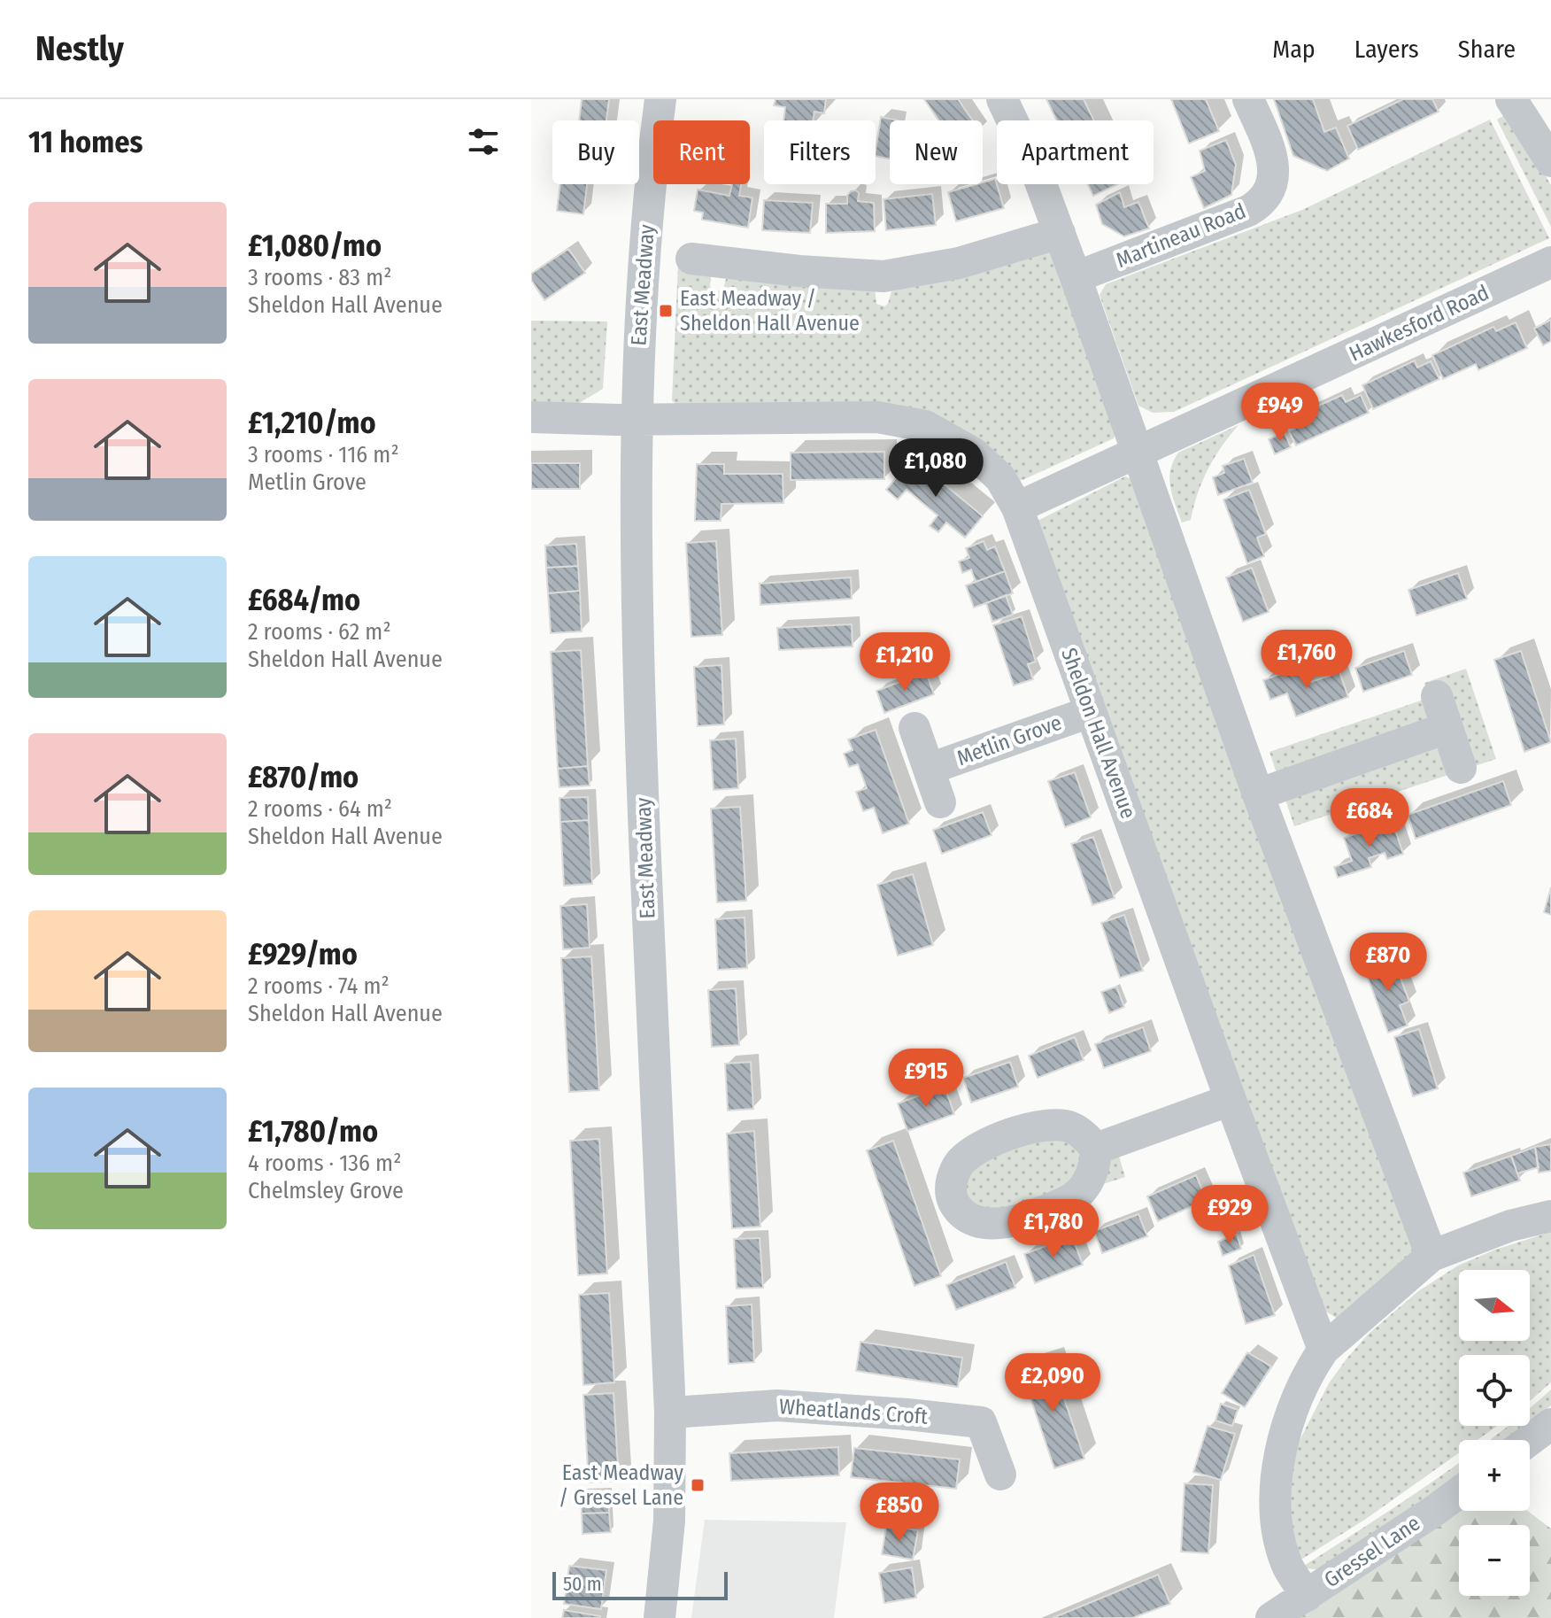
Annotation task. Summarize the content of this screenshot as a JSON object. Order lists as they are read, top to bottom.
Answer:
{
  "streets": {
    "street": [
      "Martineau Road",
      "East Meadway",
      "Hawkesford Road",
      "Sheldon Hall Avenue",
      "Metlin Grove",
      "Wheatlands Croft",
      "Gressel Lane"
    ]
  },
  "crossings": [
    ["East Meadway", "Sheldon Hall Avenue"],
    ["East Meadway", "Wheatlands Croft"],
    ["Hawkesford Road", "Sheldon Hall Avenue"],
    ["Sheldon Hall Avenue", "Metlin Grove"]
  ],
  "places": {
    "transit": ["East Meadway / Sheldon Hall Avenue", "East Meadway / Gressel Lane"]
  },
  "scale_bar": "50 m",
  "north": "right",
  "page": {
    "header": "Nestly",
    "nav": ["Map", "Layers", "Share"],
    "heading": "11 homes",
    "chip": [
      "Buy",
      "Rent",
      "Filters",
      "New",
      "Apartment"
    ],
    "list": [
      {
        "name": "£1,080/mo",
        "note": "3 rooms · 83 m² · Sheldon Hall Avenue"
      },
      {
        "name": "£1,210/mo",
        "note": "3 rooms · 116 m² · Metlin Grove"
      },
      {
        "name": "£684/mo",
        "note": "2 rooms · 62 m² · Sheldon Hall Avenue"
      },
      {
        "name": "£870/mo",
        "note": "2 rooms · 64 m² · Sheldon Hall Avenue"
      },
      {
        "name": "£929/mo",
        "note": "2 rooms · 74 m² · Sheldon Hall Avenue"
      },
      {
        "name": "£1,780/mo",
        "note": "4 rooms · 136 m² · Chelmsley Grove"
      }
    ],
    "price": [
      "£949",
      "£1,080",
      "£1,760",
      "£1,210",
      "£684",
      "£870",
      "£915",
      "£929",
      "£1,780",
      "£2,090",
      "£850"
    ],
    "map_buttons": ["+", "−"],
    "scale": "50 m"
  }
}
